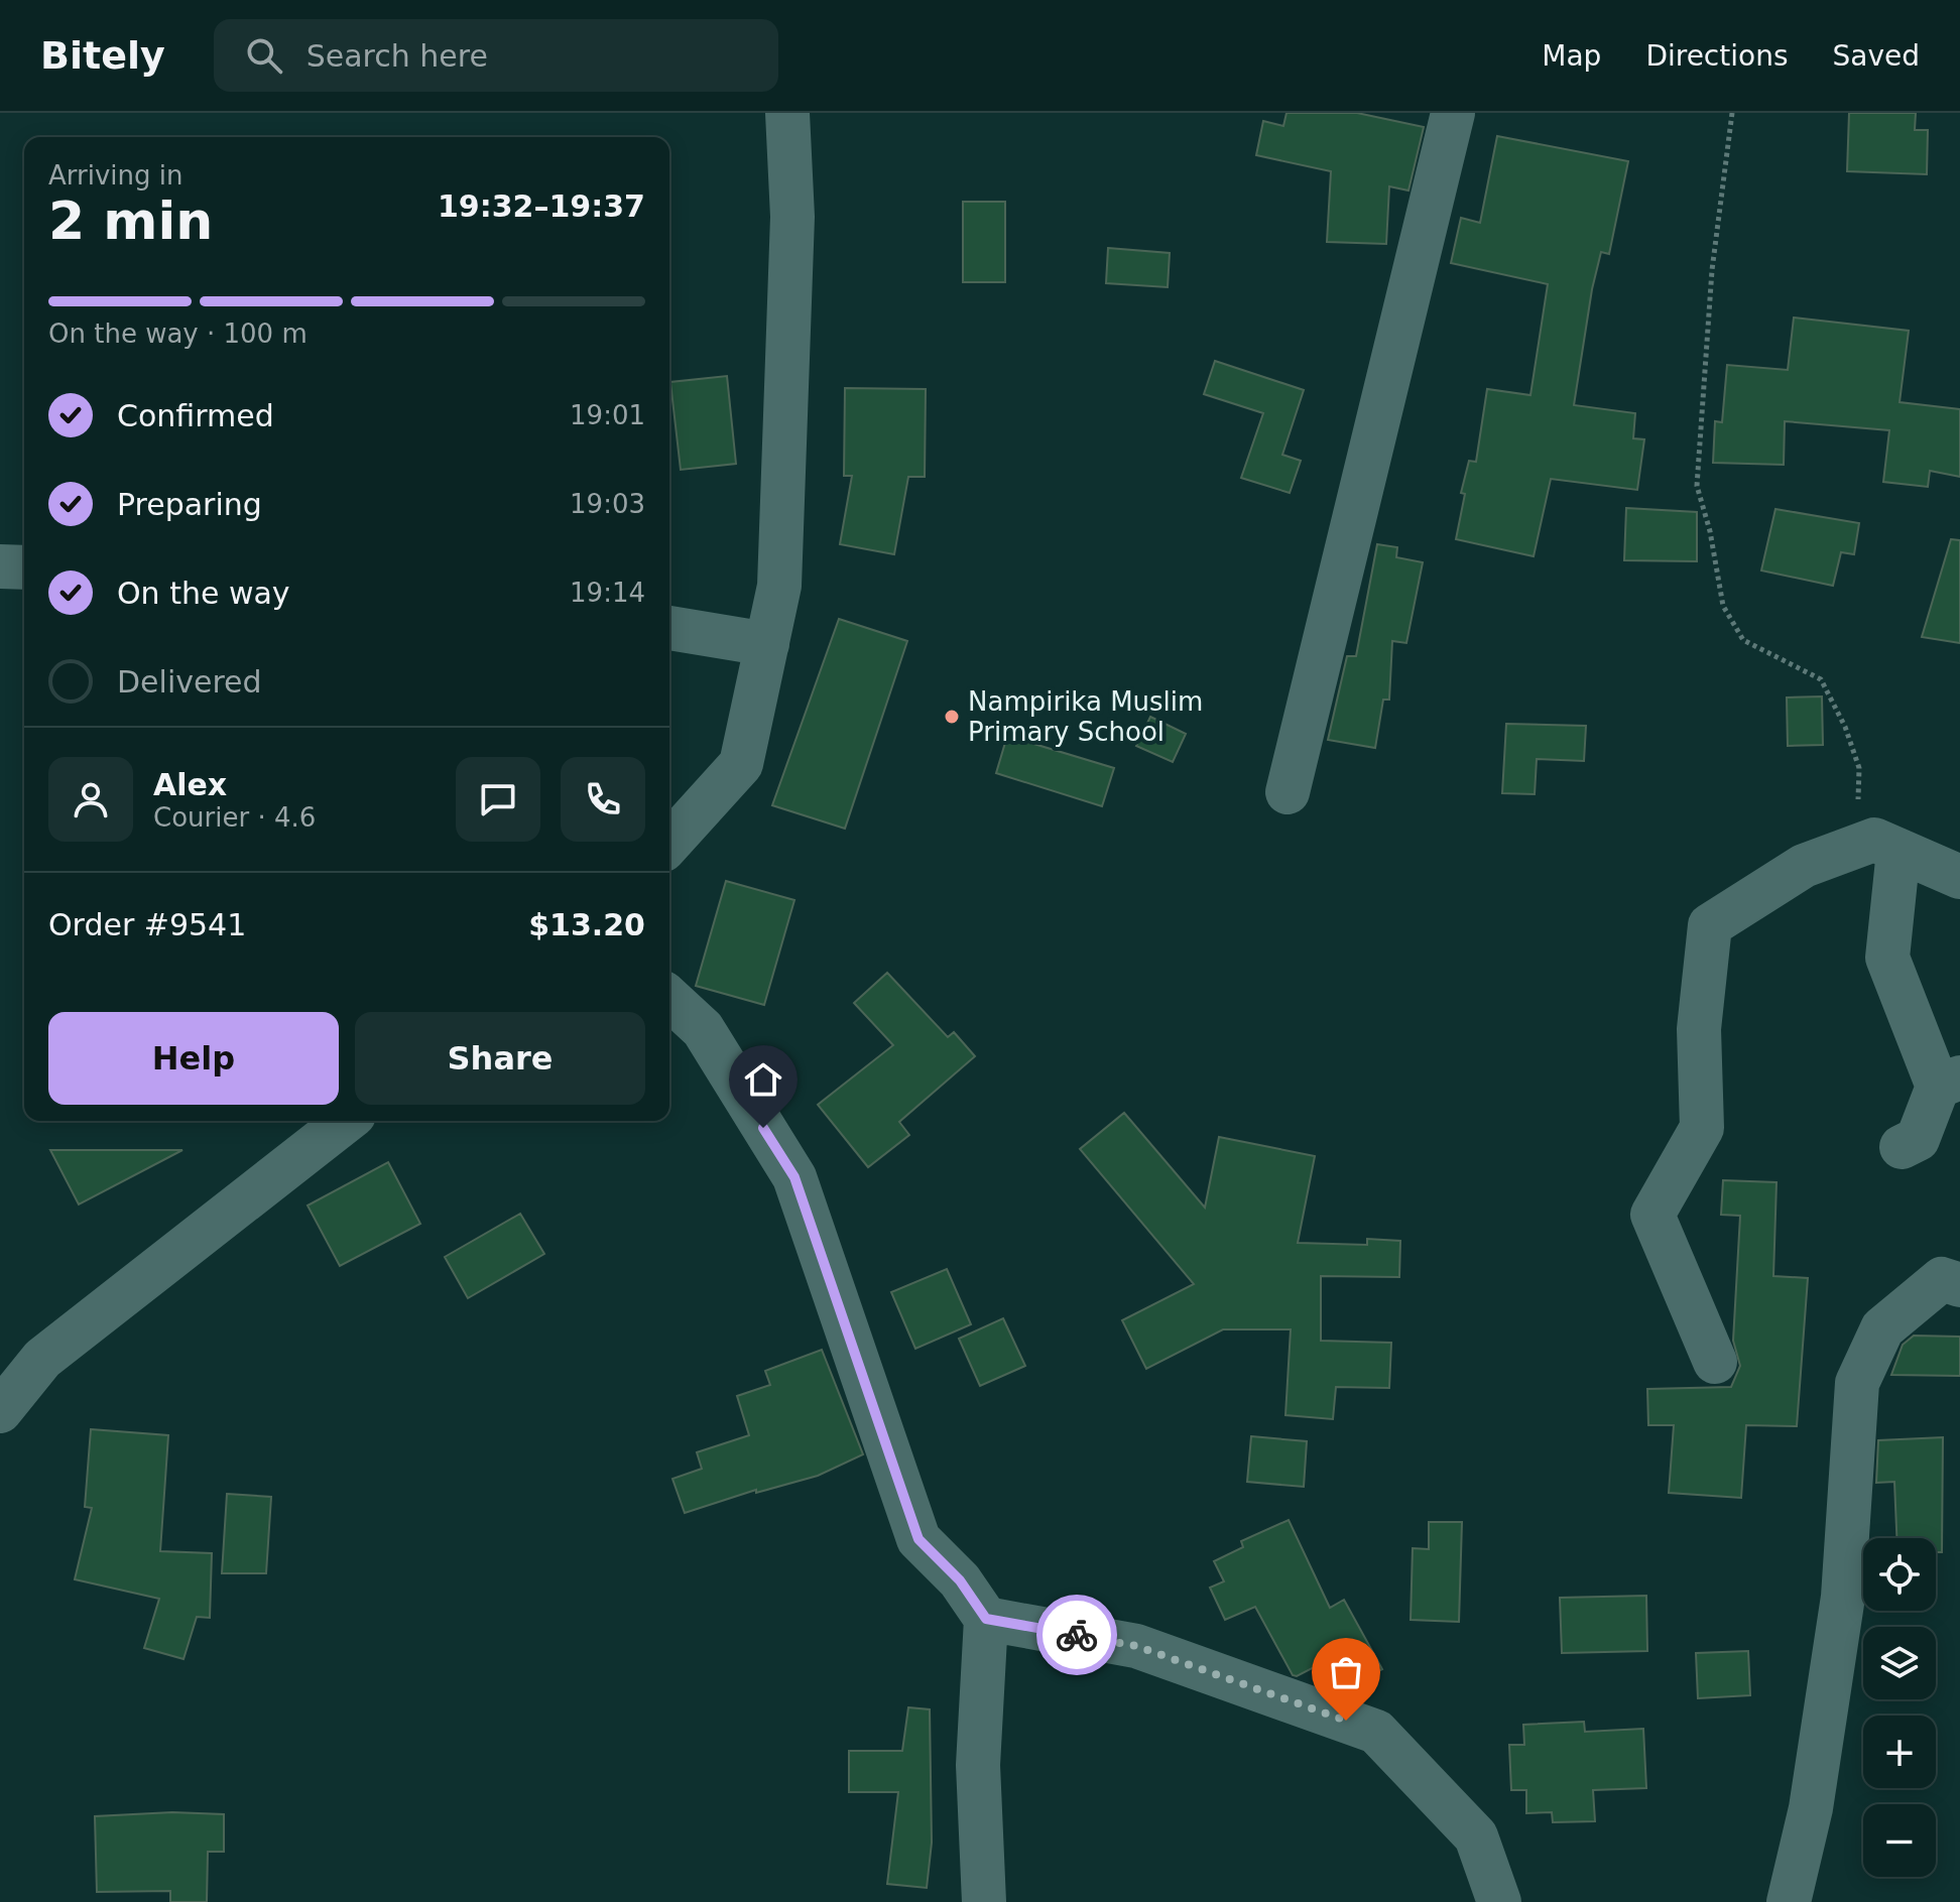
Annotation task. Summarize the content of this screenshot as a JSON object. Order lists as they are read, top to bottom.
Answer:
{
  "places": ["Nampirika Muslim Primary School"],
  "page": {
    "header": "Bitely",
    "search": "Search here",
    "nav": ["Map", "Directions", "Saved"],
    "heading": ["2 min", "Arriving in", "19:32–19:37"],
    "panel": [
      "Alex",
      "Courier · 4.6",
      "Order #9541",
      "$13.20"
    ],
    "bar": "On the way · 100 m",
    "list": [
      ["Confirmed", "19:01"],
      ["Preparing", "19:03"],
      ["On the way", "19:14"],
      "Delivered"
    ],
    "buttons": ["Help", "Share"],
    "map_buttons": ["+", "−"]
  }
}
